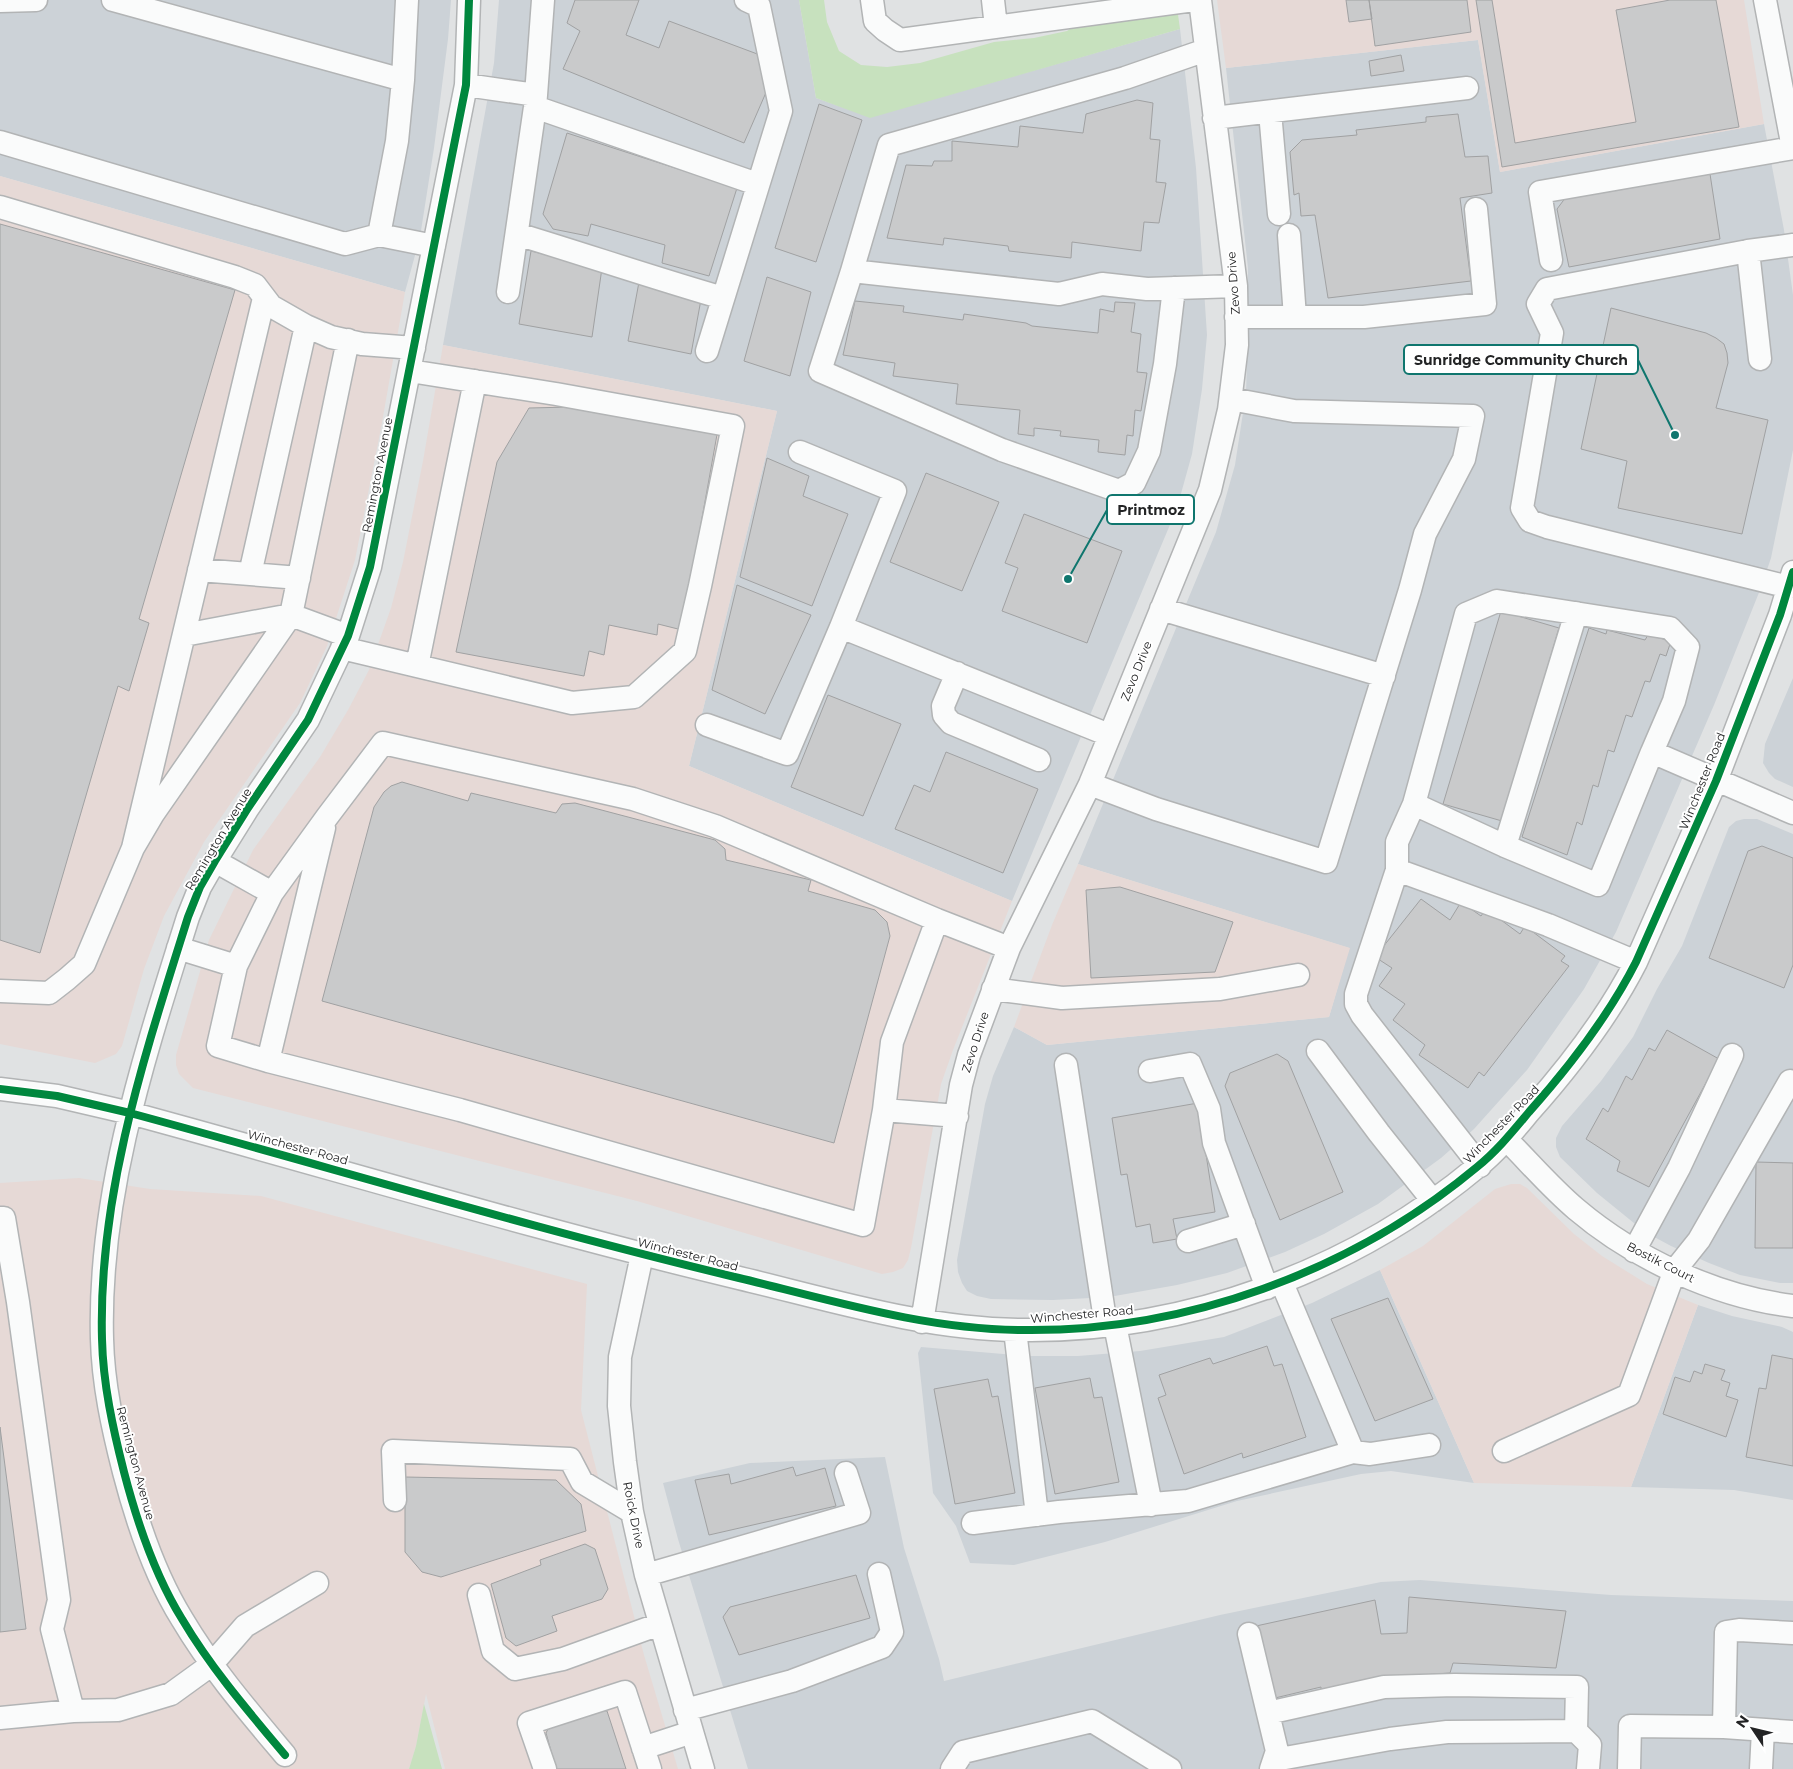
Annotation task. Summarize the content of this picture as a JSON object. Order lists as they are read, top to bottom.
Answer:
{
  "streets": {
    "street": [
      "Zevo Drive",
      "Remington Avenue",
      "Winchester Road",
      "Bostik Court",
      "Roick Drive"
    ]
  },
  "crossings": [
    ["Zevo Drive", "Winchester Road"],
    ["Remington Avenue", "Winchester Road"],
    ["Winchester Road", "Bostik Court"],
    ["Winchester Road", "Roick Drive"]
  ],
  "places": ["Sunridge Community Church", "Printmoz"],
  "north": "top left"
}
